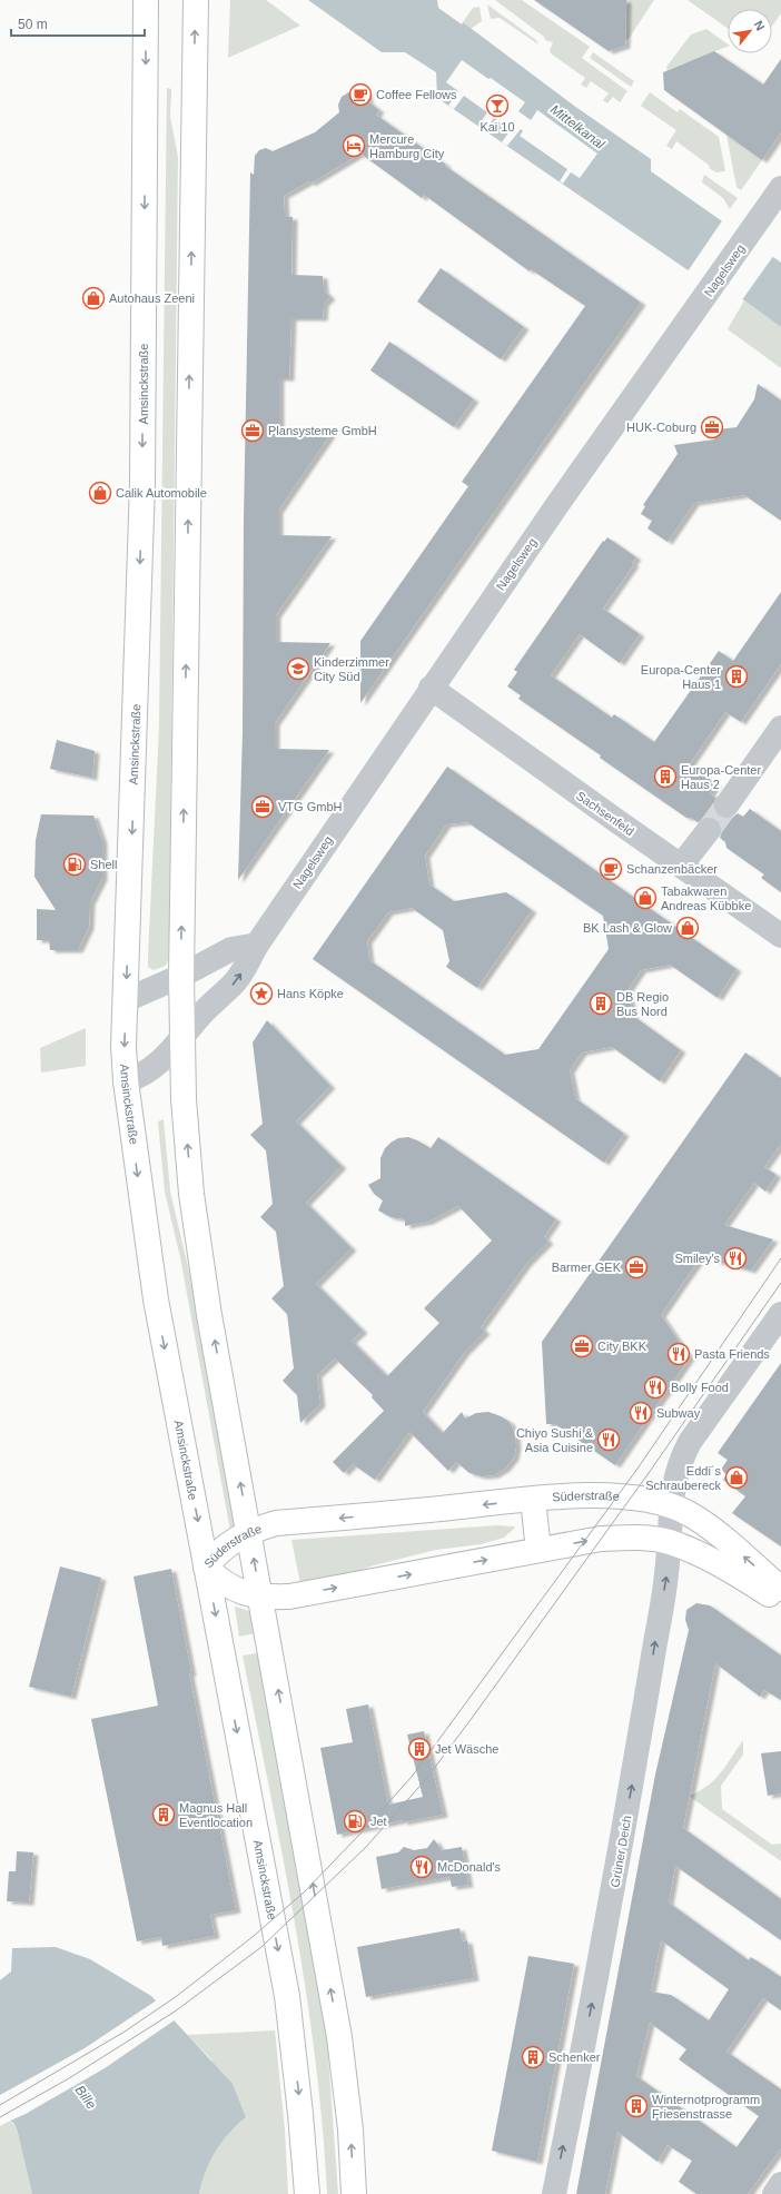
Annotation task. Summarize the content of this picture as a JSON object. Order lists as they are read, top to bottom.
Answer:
{
  "streets": {
    "main road": ["Amsinckstraße", "Süderstraße"],
    "street": ["Nagelsweg", "Sachsenfeld", "Grüner Deich"]
  },
  "crossings": [
    ["Nagelsweg", "Amsinckstraße"],
    ["Nagelsweg", "Sachsenfeld"],
    ["Amsinckstraße", "Süderstraße"],
    ["Süderstraße", "Grüner Deich"]
  ],
  "one_way": ["Grüner Deich"],
  "water": ["Mittelkanal", "Bille"],
  "places": {
    "cafe": ["Coffee Fellows", "Schanzenbäcker"],
    "bar": ["Kai 10"],
    "hotel": ["Mercure Hamburg City"],
    "shop": [
      "Autohaus Zeeni",
      "Calik Automobile",
      "Tabakwaren Andreas Kübbke",
      "BK Lash & Glow",
      "Eddi´s Schraubereck"
    ],
    "office": [
      "HUK-Coburg",
      "Plansysteme GmbH",
      "VTG GmbH",
      "Barmer GEK",
      "City BKK"
    ],
    "school or university": ["Kinderzimmer City Süd"],
    "building": [
      "Europa-Center Haus 1",
      "Europa-Center Haus 2",
      "DB Regio Bus Nord",
      "Jet Wäsche",
      "Magnus Hall Eventlocation",
      "Schenker",
      "Winternotprogramm Friesenstrasse"
    ],
    "fuel station": ["Shell", "Jet"],
    "place": ["Hans Köpke"],
    "restaurant": [
      "Smiley's",
      "Pasta Friends",
      "Bolly Food",
      "Subway",
      "Chiyo Sushi & Asia Cuisine",
      "McDonald's"
    ]
  },
  "scale_bar": "50 m",
  "north": "top right"
}
